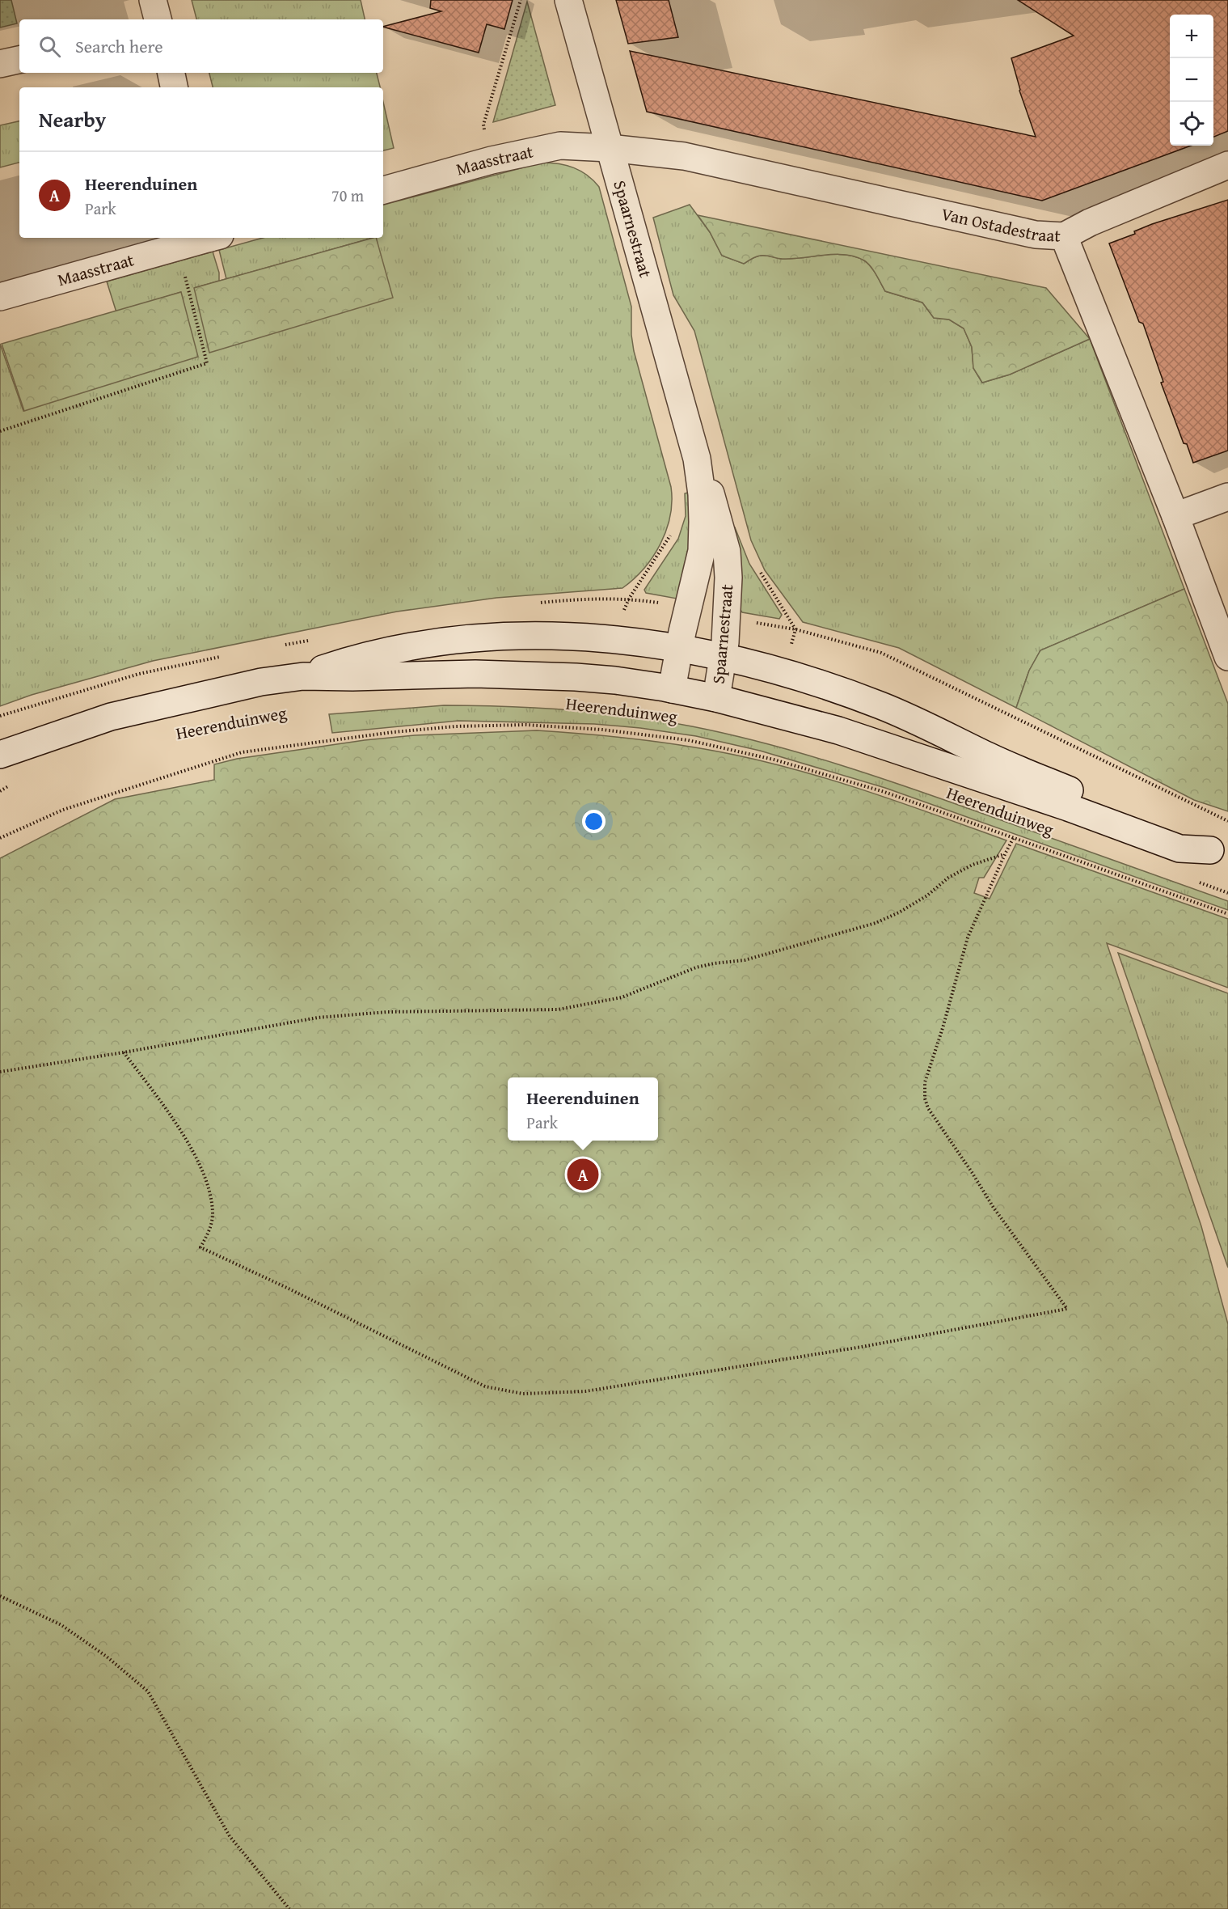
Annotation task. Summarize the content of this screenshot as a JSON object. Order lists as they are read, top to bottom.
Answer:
{
  "streets": {
    "street": [
      "Maasstraat",
      "Van Ostadestraat",
      "Spaarnestraat",
      "Heerenduinweg"
    ]
  },
  "crossings": [
    ["Maasstraat", "Van Ostadestraat"],
    ["Maasstraat", "Spaarnestraat"],
    ["Van Ostadestraat", "Spaarnestraat"],
    ["Spaarnestraat", "Heerenduinweg"]
  ],
  "page": {
    "map_buttons": ["+", "−"],
    "search": "Search here",
    "heading": "Nearby",
    "list": [
      {
        "mark": "A",
        "name": "Heerenduinen",
        "note": "Park",
        "value": "70 m"
      }
    ],
    "popup": ["Heerenduinen", "Park"],
    "pins": "A"
  }
}
